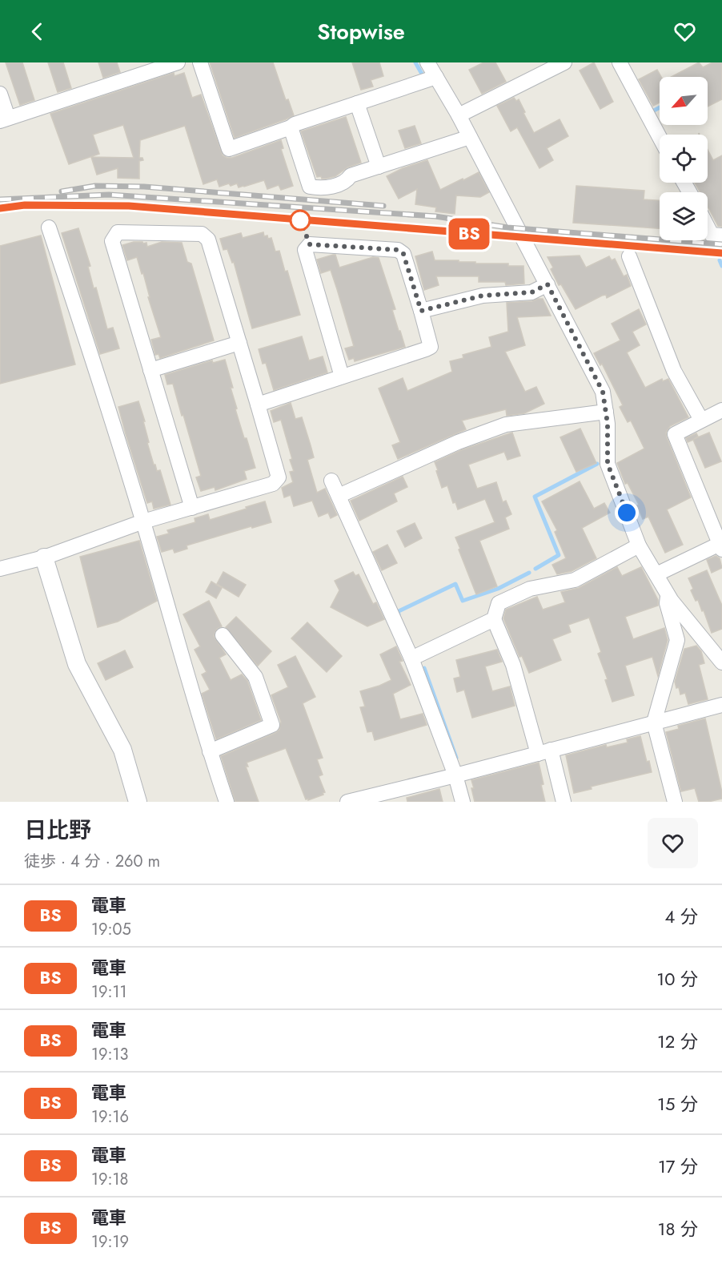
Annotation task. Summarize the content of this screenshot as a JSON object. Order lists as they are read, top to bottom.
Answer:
{
  "north": "bottom left",
  "page": {
    "header": "Stopwise",
    "on_map": "BS",
    "heading": ["日比野", "徒歩 · 4 分 · 260 m"],
    "list": [
      {
        "mark": "BS",
        "name": "電車",
        "note": "19:05",
        "value": "4 分"
      },
      {
        "mark": "BS",
        "name": "電車",
        "note": "19:11",
        "value": "10 分"
      },
      {
        "mark": "BS",
        "name": "電車",
        "note": "19:13",
        "value": "12 分"
      },
      {
        "mark": "BS",
        "name": "電車",
        "note": "19:16",
        "value": "15 分"
      },
      {
        "mark": "BS",
        "name": "電車",
        "note": "19:18",
        "value": "17 分"
      },
      {
        "mark": "BS",
        "name": "電車",
        "note": "19:19",
        "value": "18 分"
      }
    ]
  }
}
